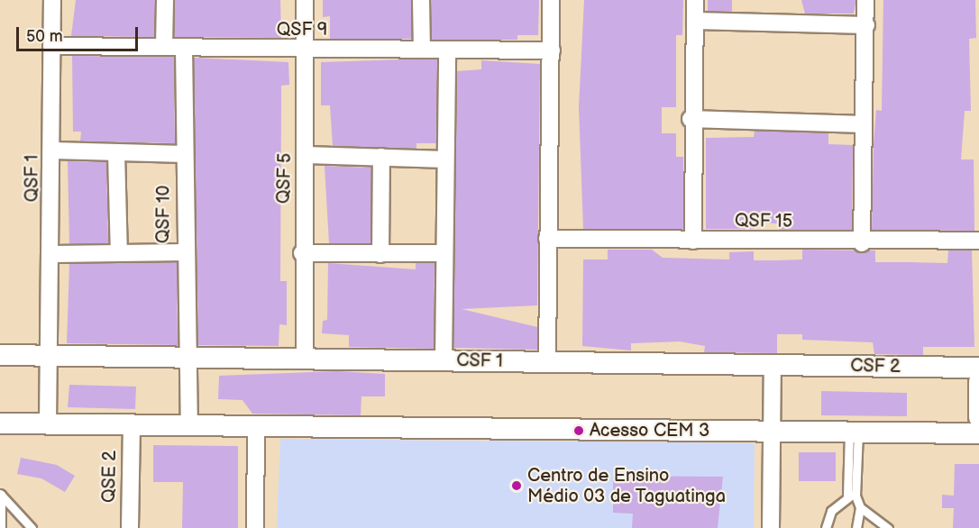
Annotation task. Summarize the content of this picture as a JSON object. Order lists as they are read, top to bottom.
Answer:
{
  "streets": {
    "street": [
      "QSF 9",
      "QSF 1",
      "QSF 5",
      "QSF 10",
      "QSF 15",
      "CSF 1",
      "CSF 2",
      "QSE 2"
    ]
  },
  "crossings": [
    ["QSF 9", "QSF 1"],
    ["QSF 9", "QSF 5"],
    ["QSF 9", "QSF 10"],
    ["QSF 1", "QSF 10"],
    ["QSF 1", "CSF 1"],
    ["QSF 5", "CSF 1"],
    ["CSF 1", "CSF 2"]
  ],
  "places": ["Acesso CEM 3", "Centro de Ensino Médio 03 de Taguatinga"],
  "scale_bar": "50 m"
}
